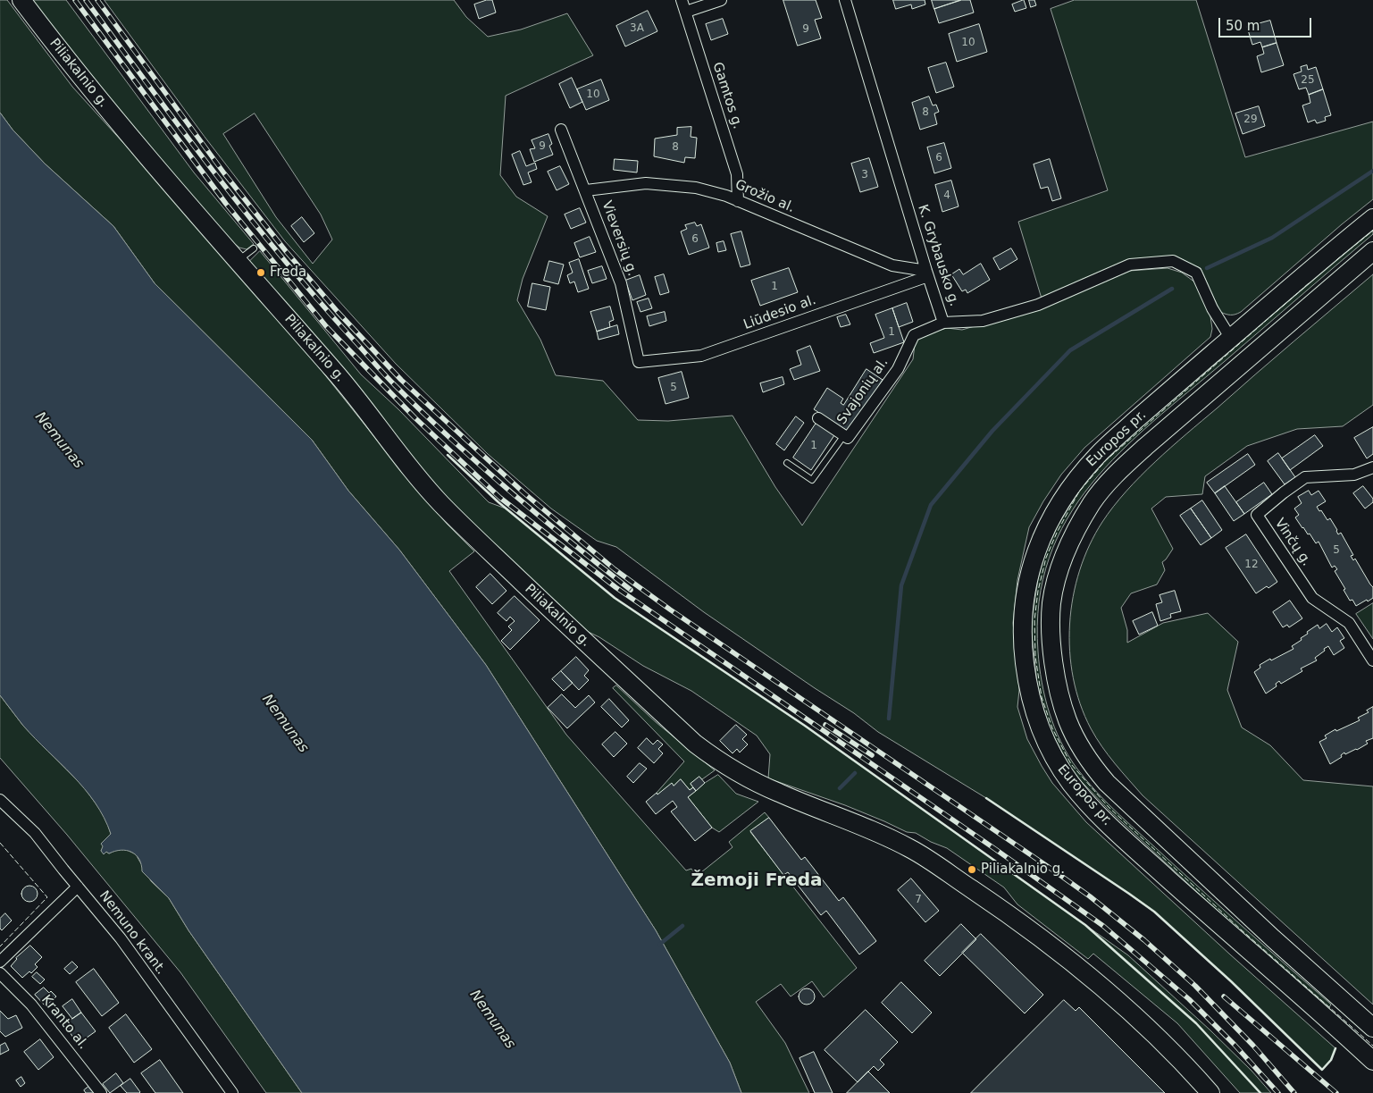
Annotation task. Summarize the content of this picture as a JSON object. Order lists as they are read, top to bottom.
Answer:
{
  "streets": {
    "main road": ["Piliakalnio g.", "Europos pr."],
    "street": [
      "Gamtos g.",
      "Grožio al.",
      "Vieversių g.",
      "K. Grybausko g.",
      "Liūdesio al.",
      "Svajonių al.",
      "Vinčų g.",
      "Nemuno krant.",
      "Kranto al."
    ]
  },
  "crossings": [
    ["Gamtos g.", "Grožio al."],
    ["Grožio al.", "Vieversių g."],
    ["Grožio al.", "K. Grybausko g."],
    ["Grožio al.", "Liūdesio al."],
    ["Vieversių g.", "Liūdesio al."],
    ["K. Grybausko g.", "Liūdesio al."],
    ["K. Grybausko g.", "Svajonių al."],
    ["K. Grybausko g.", "Europos pr."]
  ],
  "districts": ["Žemoji Freda"],
  "water": ["Nemunas"],
  "places": ["Freda", "Piliakalnio g."],
  "house_numbers": [
    "3A",
    "9",
    "10",
    "25",
    "10",
    "8",
    "29",
    "9",
    "8",
    "6",
    "3",
    "4",
    "6",
    "1",
    "1",
    "5",
    "1",
    "5",
    "12",
    "7"
  ],
  "scale_bar": "50 m"
}
